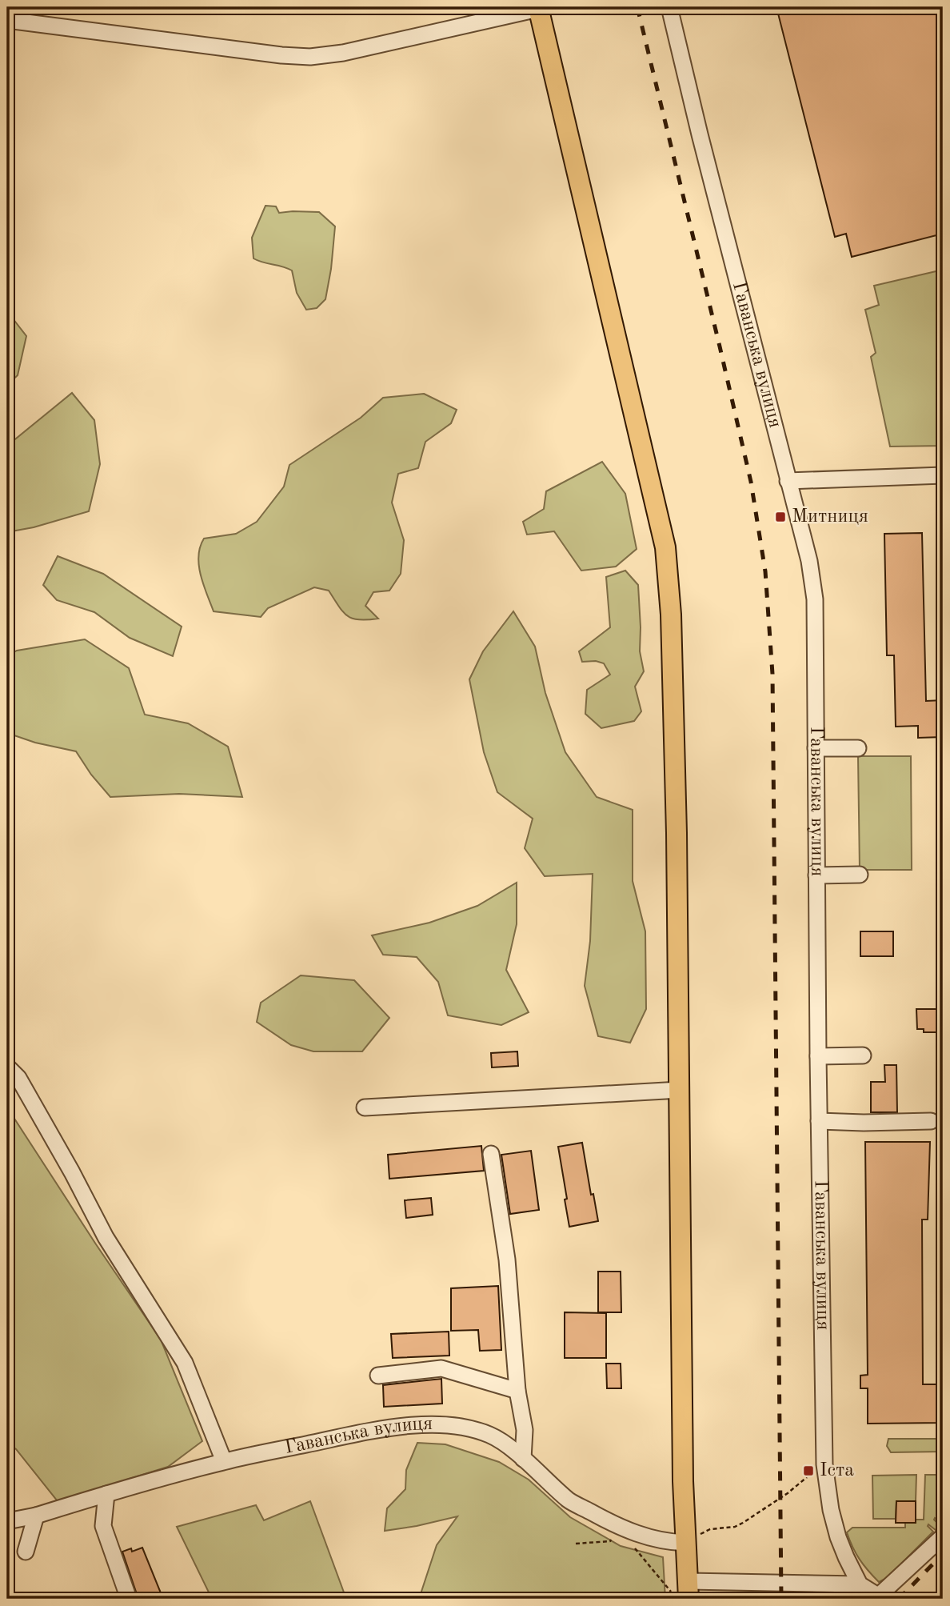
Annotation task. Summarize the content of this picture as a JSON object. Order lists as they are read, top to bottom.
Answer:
{
  "streets": {
    "street": ["Гаванська вулиця"]
  },
  "places": {
    "transit": ["Митниця", "Іста"]
  }
}
